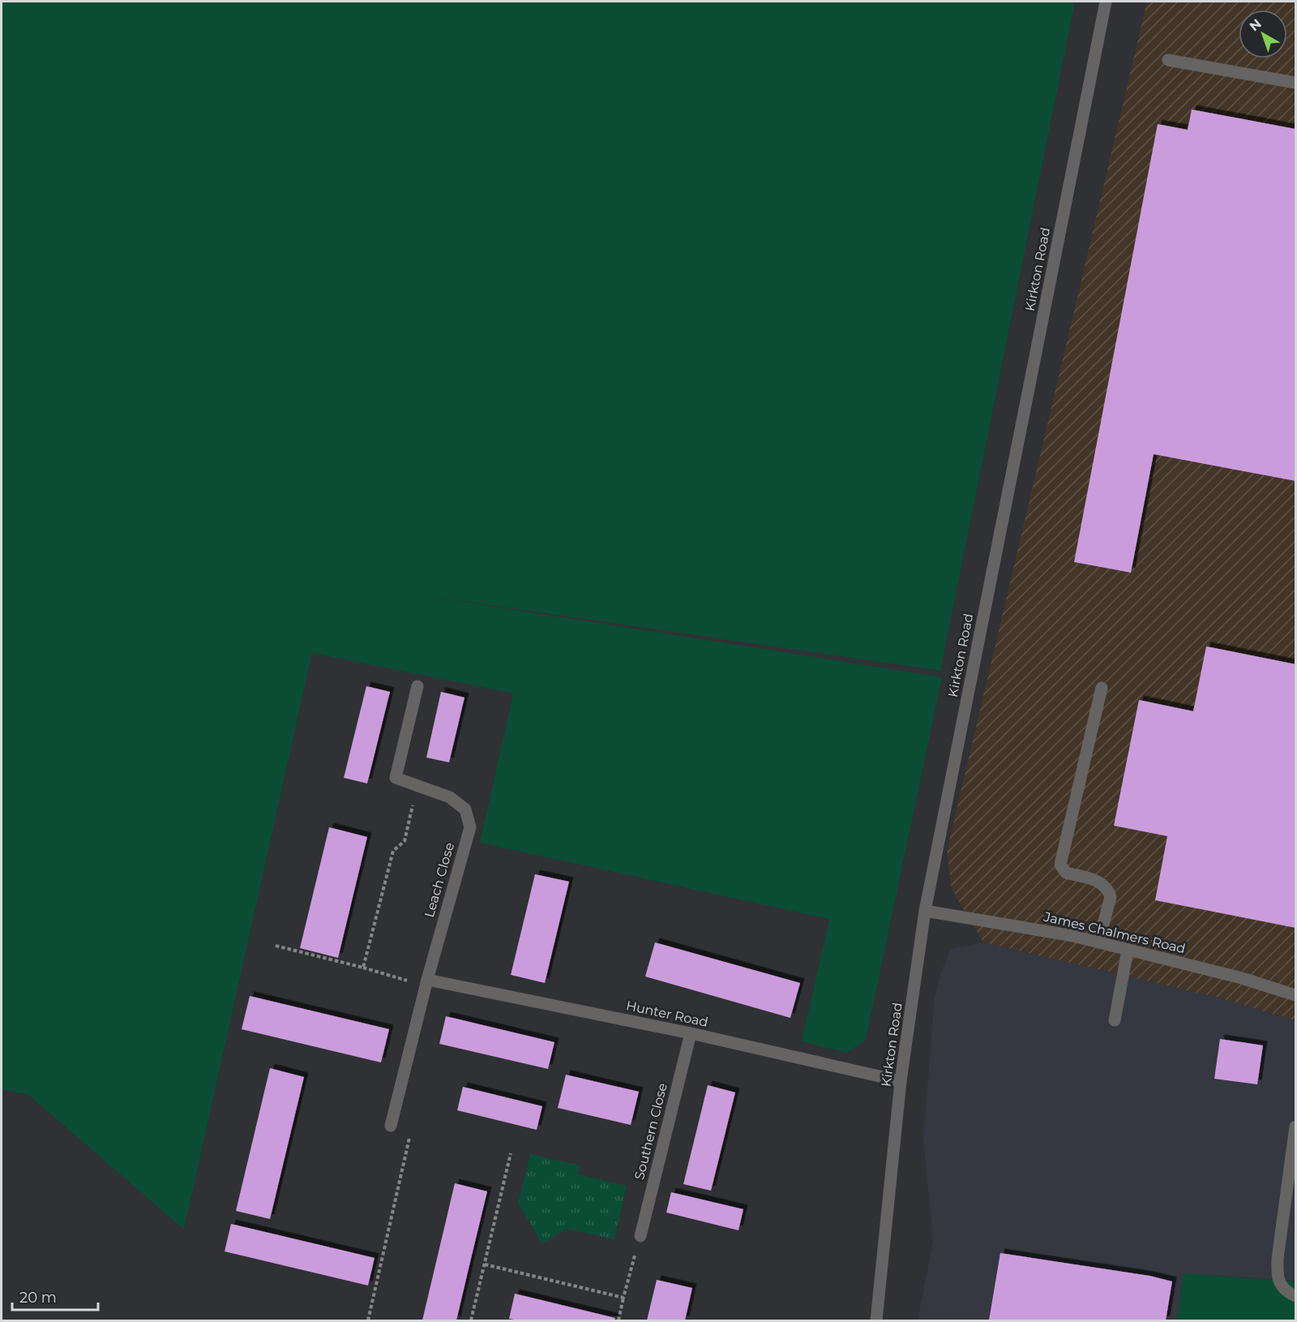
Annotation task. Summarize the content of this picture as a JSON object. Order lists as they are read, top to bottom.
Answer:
{
  "streets": {
    "street": [
      "Kirkton Road",
      "Leach Close",
      "James Chalmers Road",
      "Hunter Road",
      "Southern Close"
    ]
  },
  "crossings": [
    ["Kirkton Road", "James Chalmers Road"],
    ["Kirkton Road", "Hunter Road"],
    ["Leach Close", "Hunter Road"],
    ["Hunter Road", "Southern Close"]
  ],
  "scale_bar": "20 m",
  "north": "top left"
}
